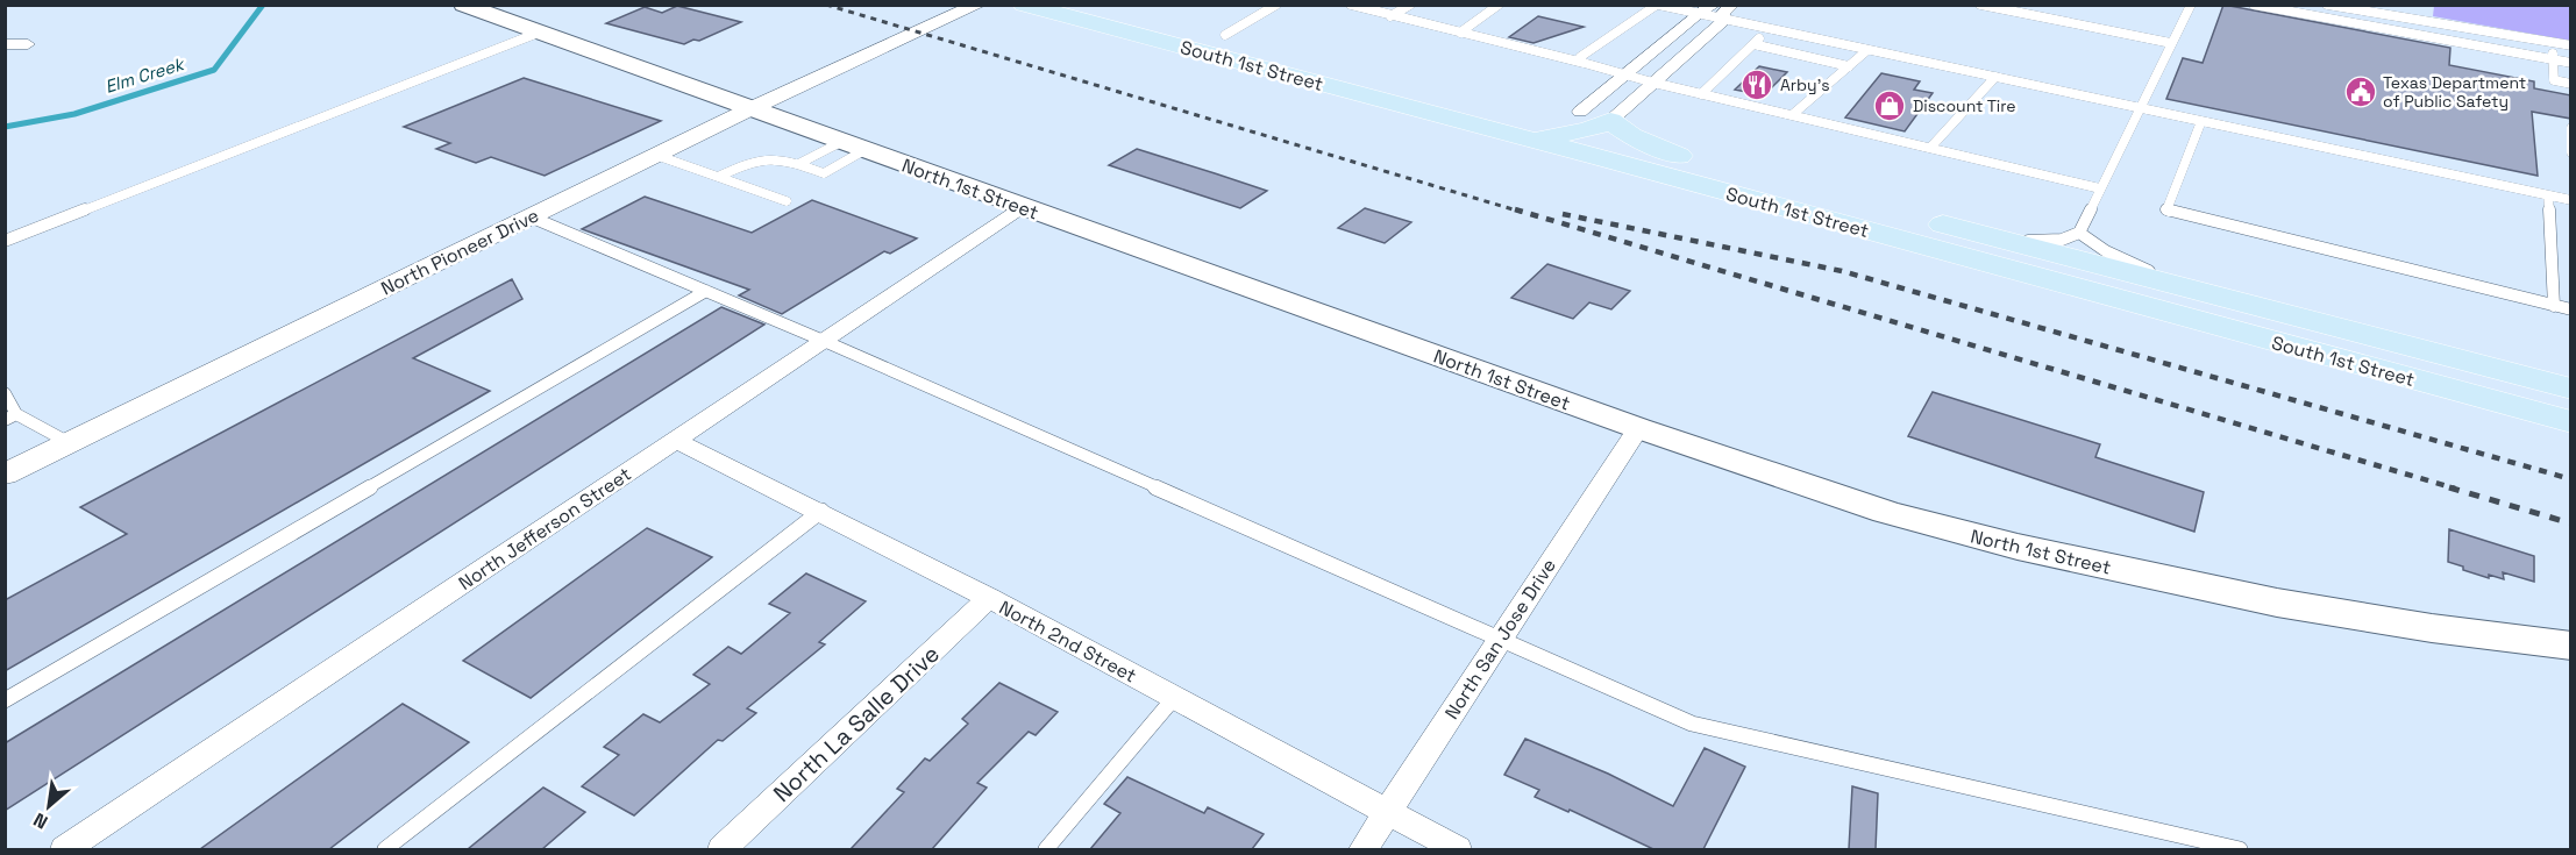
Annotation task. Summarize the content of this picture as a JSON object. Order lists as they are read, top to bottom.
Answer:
{
  "streets": {
    "main road": ["South 1st Street", "North 1st Street"],
    "street": [
      "North Pioneer Drive",
      "North Jefferson Street",
      "North San Jose Drive",
      "North 2nd Street",
      "North La Salle Drive"
    ]
  },
  "crossings": [
    ["North 1st Street", "North Pioneer Drive"],
    ["North 1st Street", "North Jefferson Street"],
    ["North 1st Street", "North San Jose Drive"],
    ["North Jefferson Street", "North 2nd Street"],
    ["North San Jose Drive", "North 2nd Street"],
    ["North 2nd Street", "North La Salle Drive"]
  ],
  "water": ["Elm Creek"],
  "places": {
    "restaurant": ["Arby's"],
    "public building": ["Texas Department of Public Safety"],
    "shop": ["Discount Tire"]
  },
  "north": "bottom left"
}
